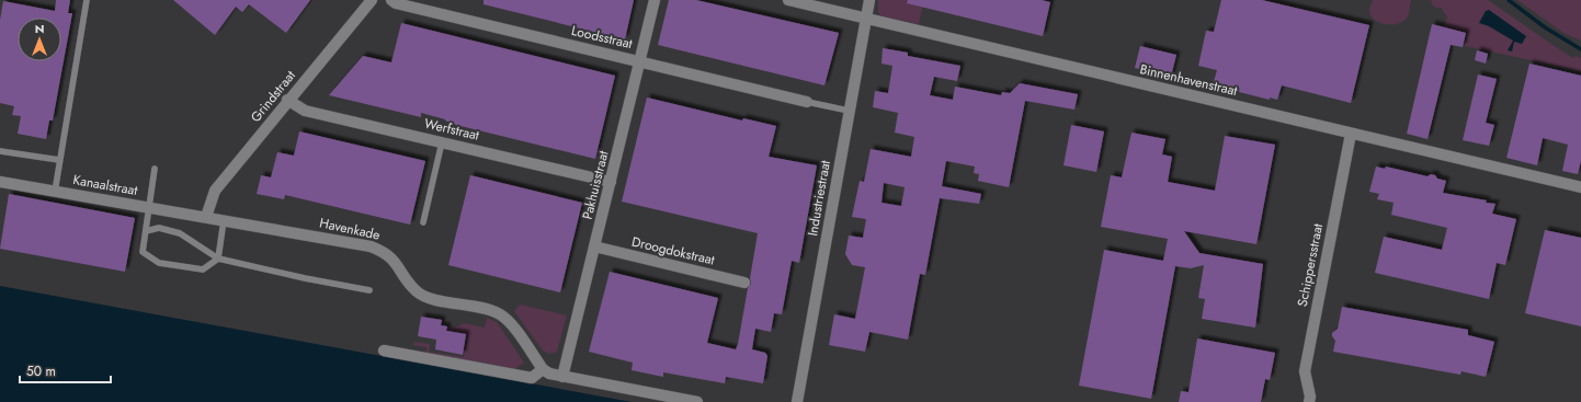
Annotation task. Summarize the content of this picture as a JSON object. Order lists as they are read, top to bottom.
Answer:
{
  "streets": {
    "street": [
      "Loodsstraat",
      "Binnenhavenstraat",
      "Grindstraat",
      "Werfstraat",
      "Kanaalstraat",
      "Pakhuisstraat",
      "Industriestraat",
      "Havenkade",
      "Droogdokstraat",
      "Schippersstraat"
    ]
  },
  "crossings": [
    ["Loodsstraat", "Pakhuisstraat"],
    ["Binnenhavenstraat", "Industriestraat"],
    ["Binnenhavenstraat", "Schippersstraat"],
    ["Grindstraat", "Werfstraat"],
    ["Grindstraat", "Kanaalstraat"],
    ["Grindstraat", "Havenkade"],
    ["Werfstraat", "Pakhuisstraat"],
    ["Kanaalstraat", "Havenkade"],
    ["Pakhuisstraat", "Droogdokstraat"]
  ],
  "scale_bar": "50 m",
  "north": "top"
}
